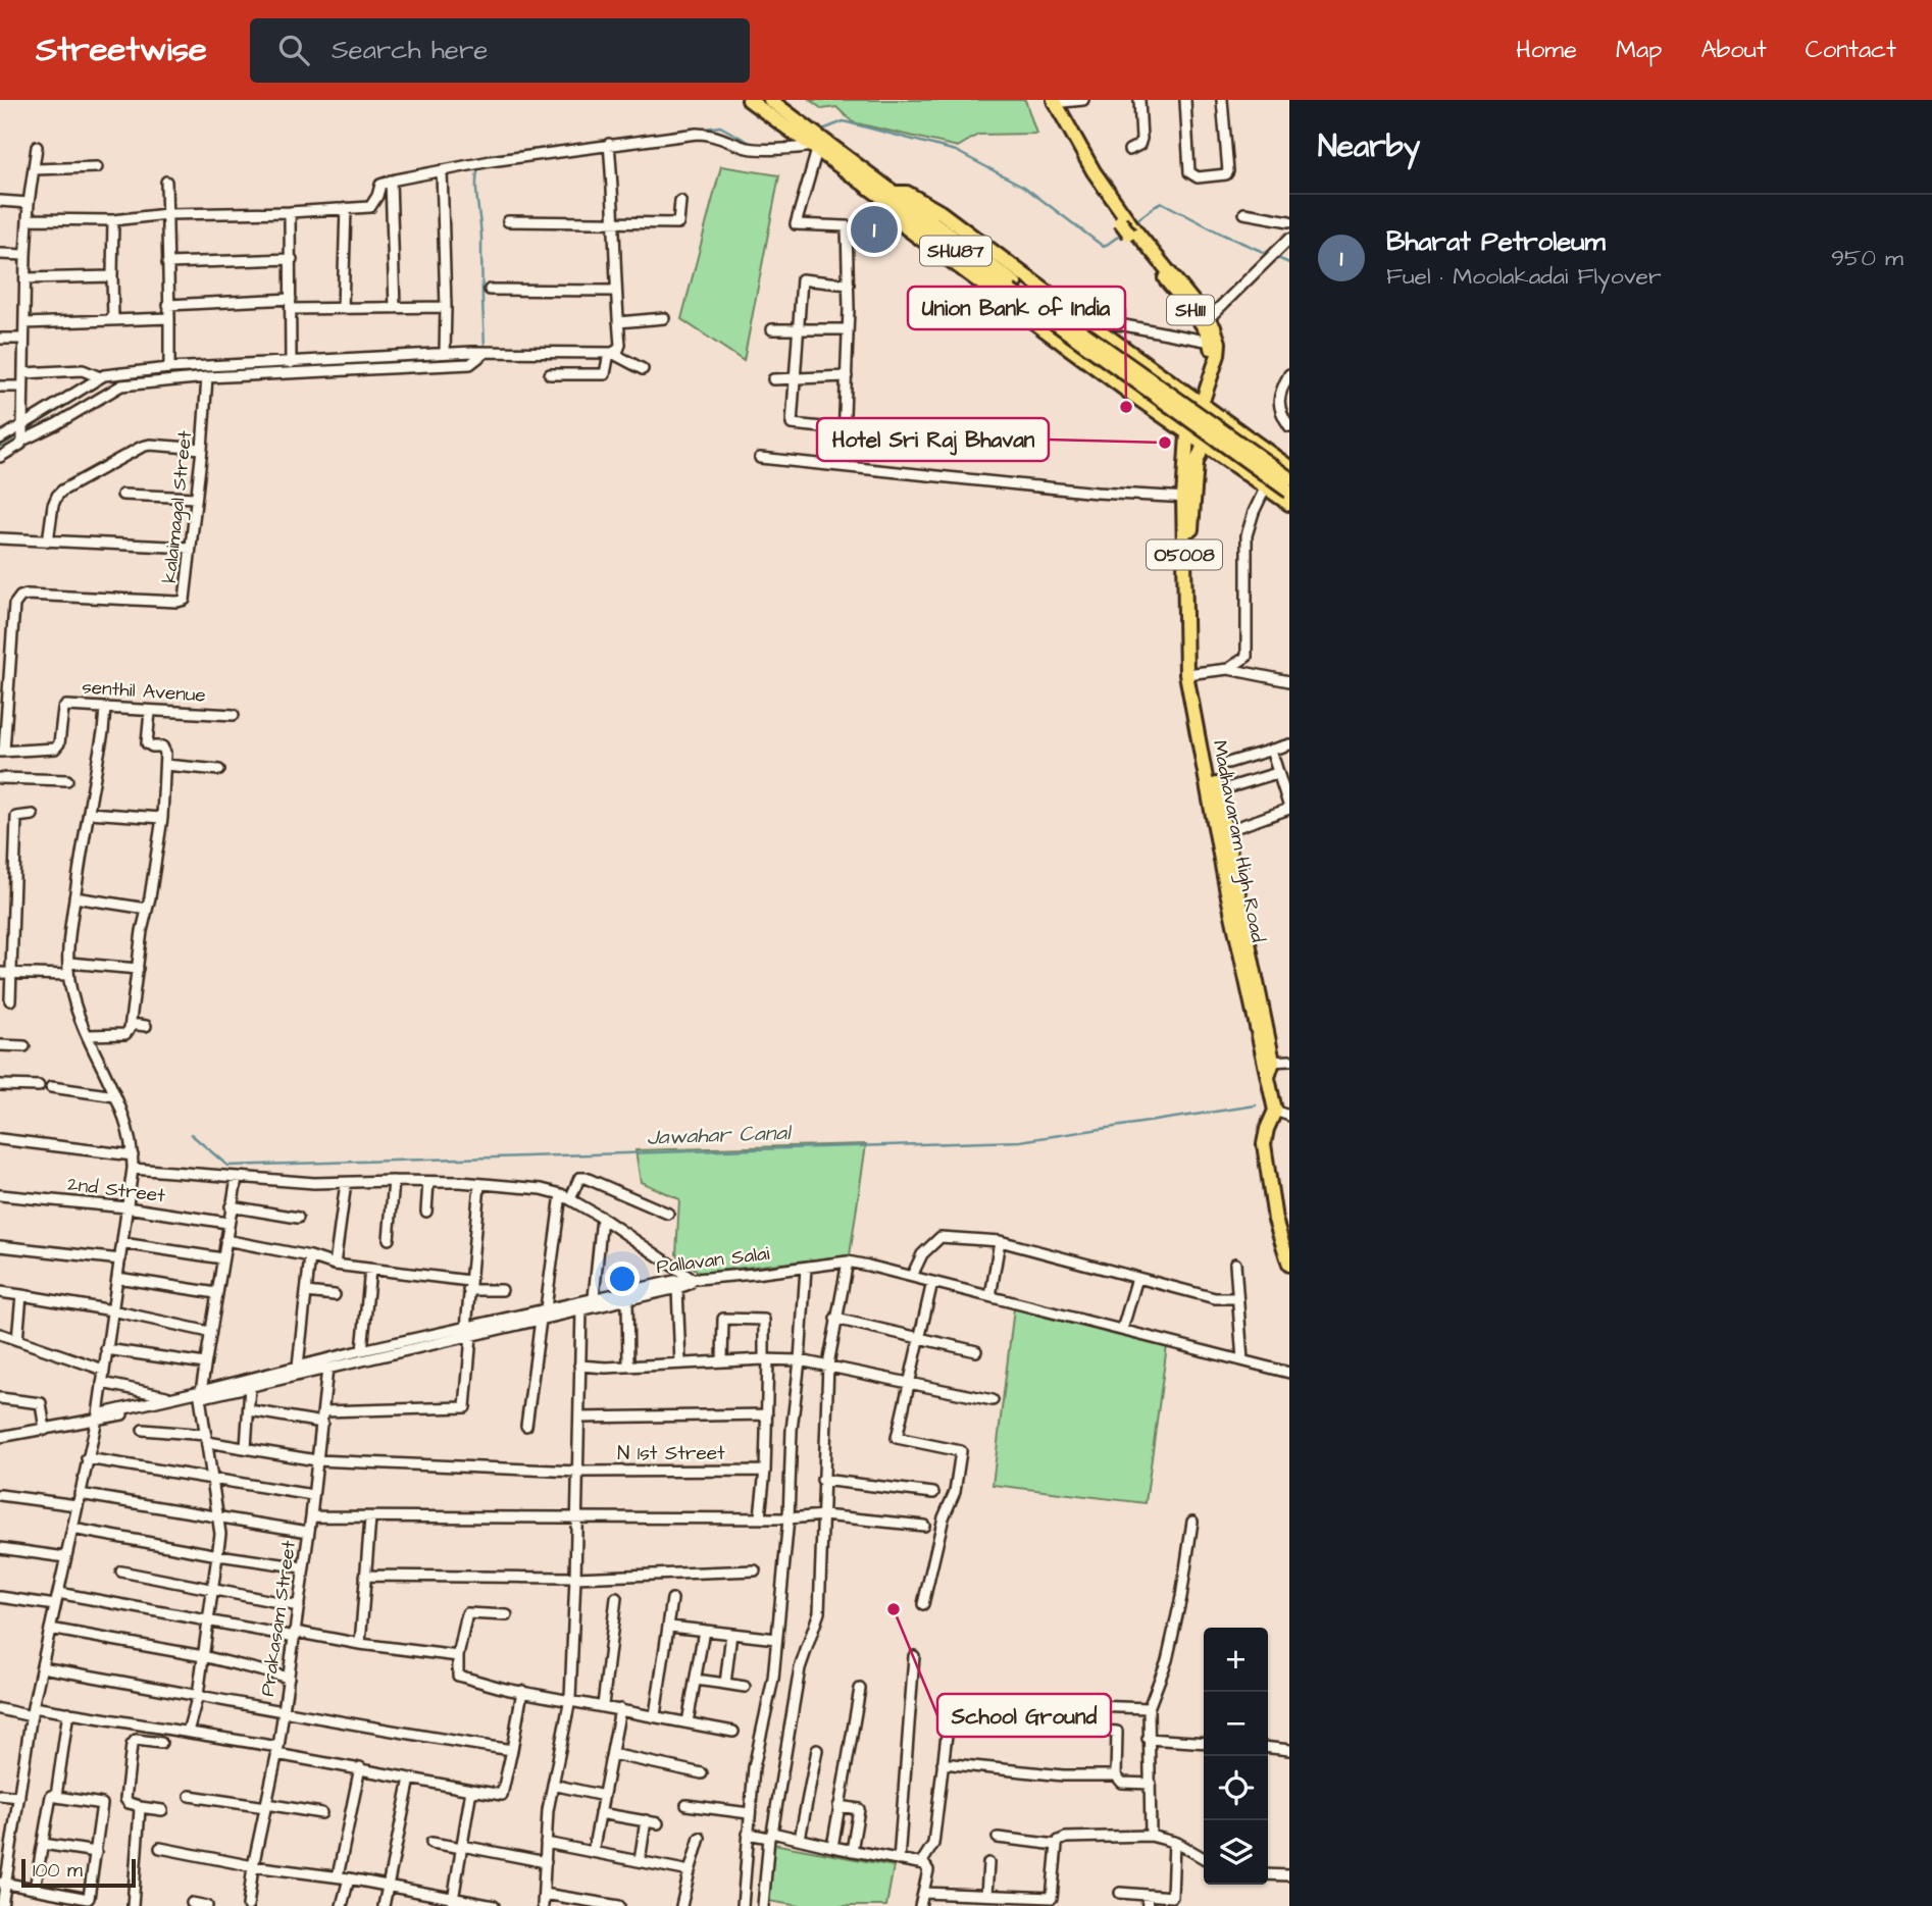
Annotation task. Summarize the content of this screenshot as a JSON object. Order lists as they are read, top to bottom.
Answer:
{
  "streets": {
    "main road": [
      "SHU87",
      "SH111",
      "O5008",
      "Madhavaram High Road"
    ],
    "street": [
      "kalaimagal Street",
      "senthil Avenue",
      "2nd Street",
      "Pallavan Salai",
      "N 1st Street",
      "Prakasam Street"
    ]
  },
  "crossings": [
    ["kalaimagal Street", "senthil Avenue"],
    ["O5008", "Madhavaram High Road"],
    ["N 1st Street", "Prakasam Street"]
  ],
  "water": ["Jawahar Canal"],
  "places": ["Union Bank of India", "Hotel Sri Raj Bhavan", "School Ground"],
  "scale_bar": "100 m",
  "page": {
    "header": "Streetwise",
    "search": "Search here",
    "nav": [
      "Home",
      "Map",
      "About",
      "Contact"
    ],
    "heading": "Nearby",
    "list": [
      {
        "mark": "1",
        "name": "Bharat Petroleum",
        "note": "Fuel · Moolakadai Flyover",
        "value": "950 m"
      }
    ],
    "pins": "1",
    "map_buttons": ["+", "−"],
    "scale": "100 m"
  }
}
